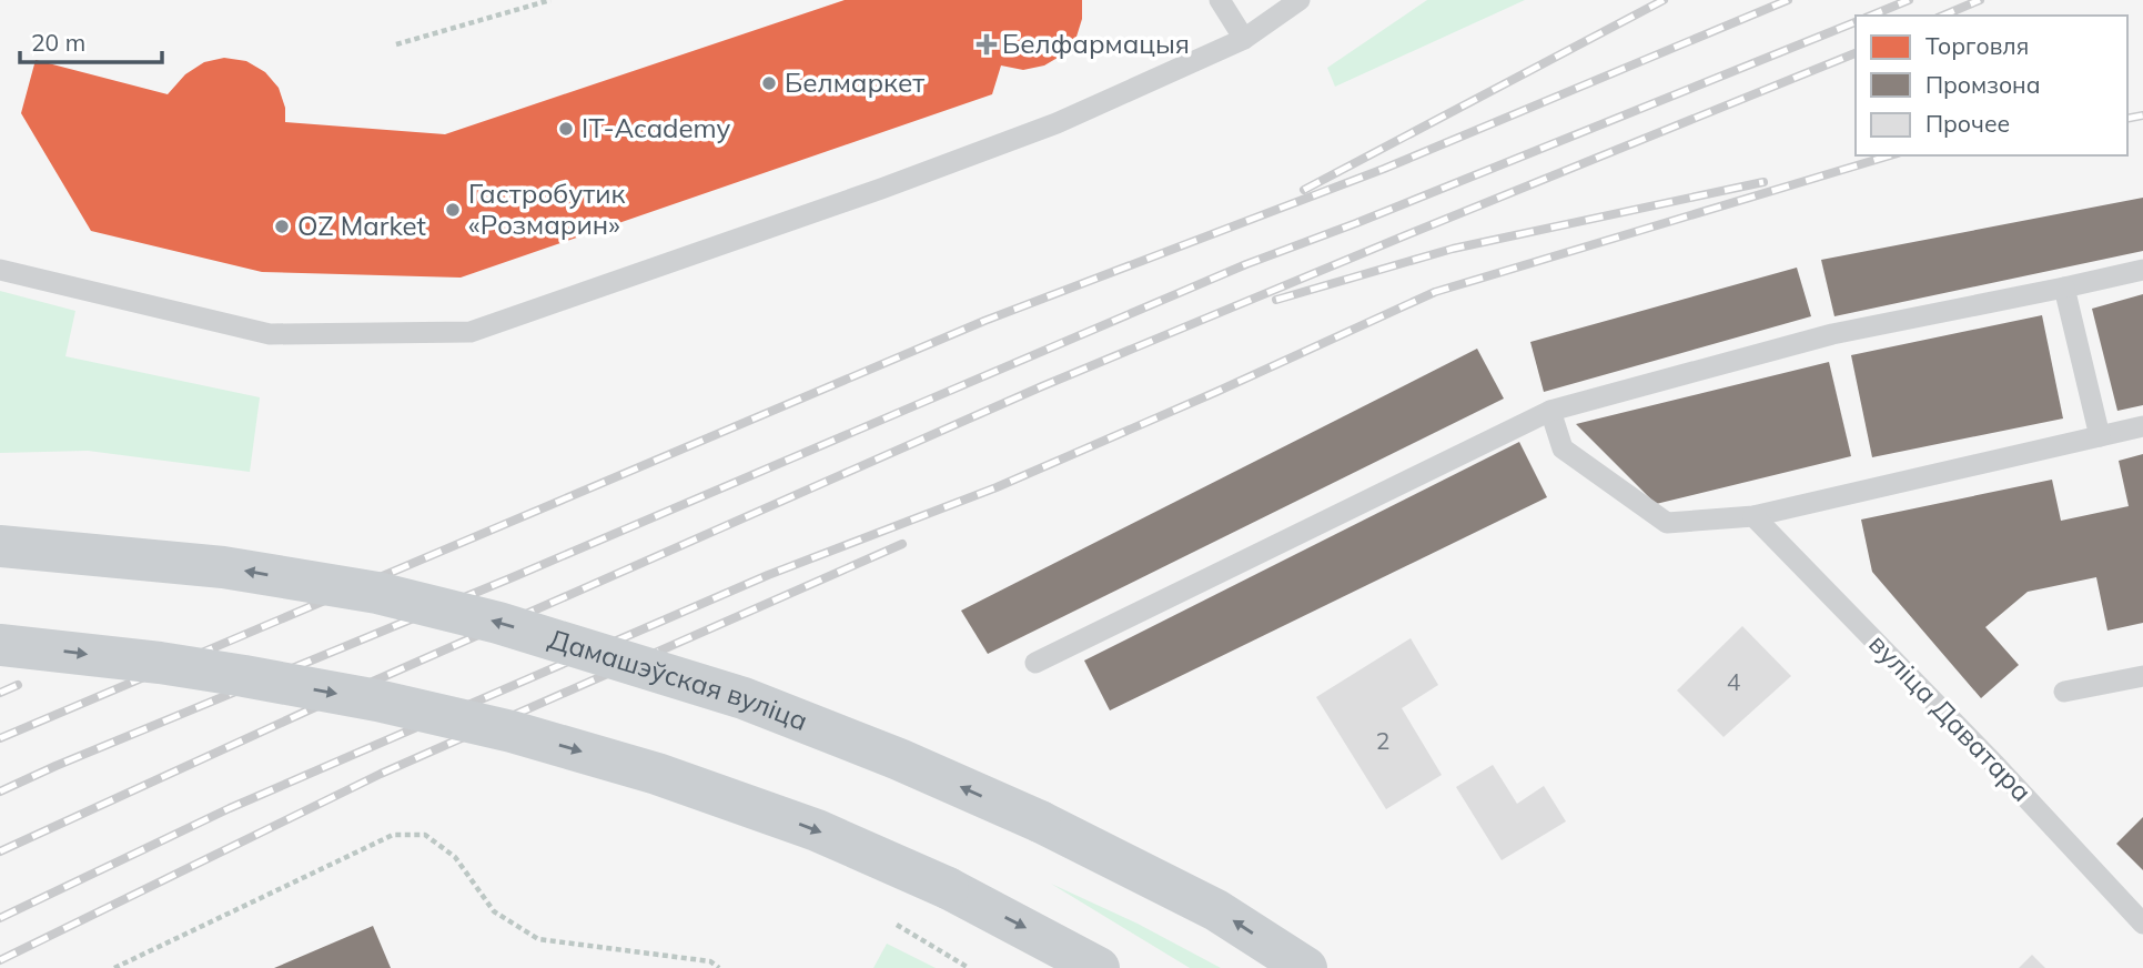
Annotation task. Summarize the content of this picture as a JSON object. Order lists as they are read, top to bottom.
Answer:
{
  "streets": {
    "main road": ["Дамашэўская вуліца"],
    "lane": ["вуліца Даватара"]
  },
  "places": {
    "health": ["Белфармацыя"],
    "other": [
      "Белмаркет",
      "IT-Academy",
      "Гастробутик «Розмарин»",
      "OZ Market"
    ]
  },
  "house_numbers": ["4", "2"],
  "legend": ["Торговля", "Промзона", "Прочее"],
  "scale_bar": "20 m"
}
